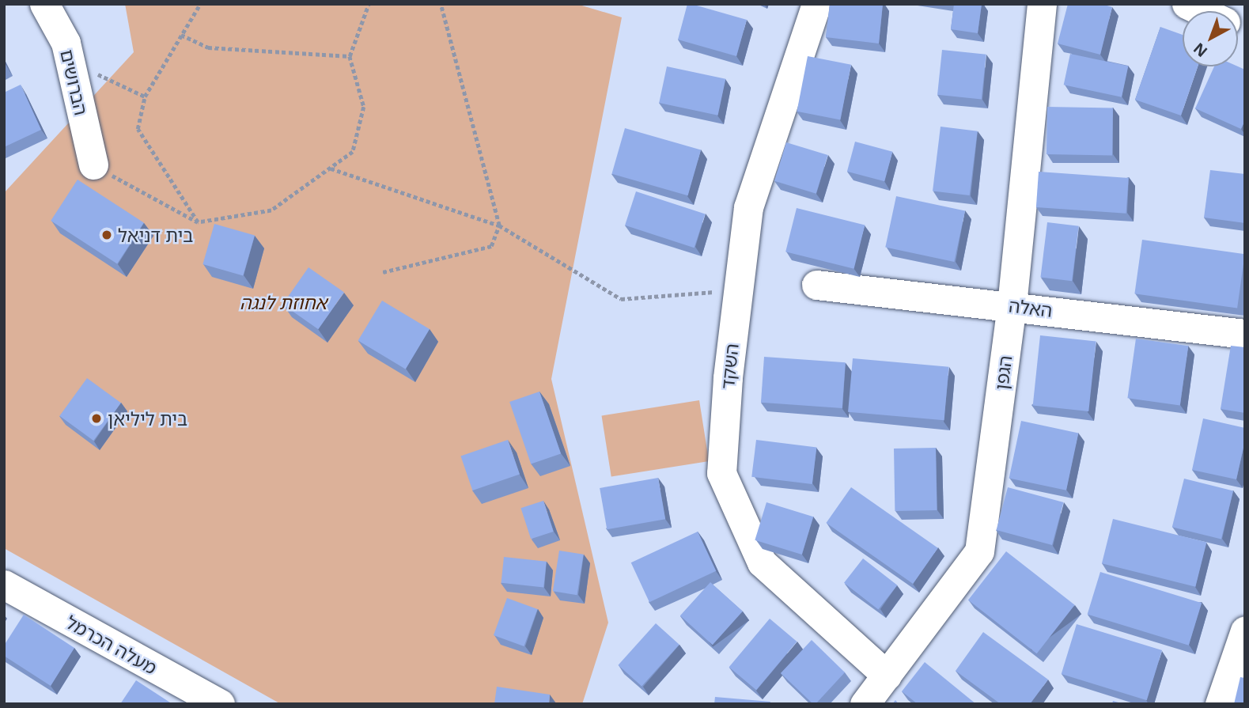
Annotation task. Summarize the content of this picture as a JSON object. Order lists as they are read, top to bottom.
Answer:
{
  "streets": {
    "street": [
      "הברושים",
      "האלה",
      "השקד",
      "הגפן",
      "מעלה הכרמל"
    ]
  },
  "crossings": [
    ["האלה", "הגפן"],
    ["השקד", "הגפן"]
  ],
  "parks": ["אחוזת לנגה"],
  "places": ["בית דניאל", "בית ליליאן"],
  "north": "bottom left"
}
